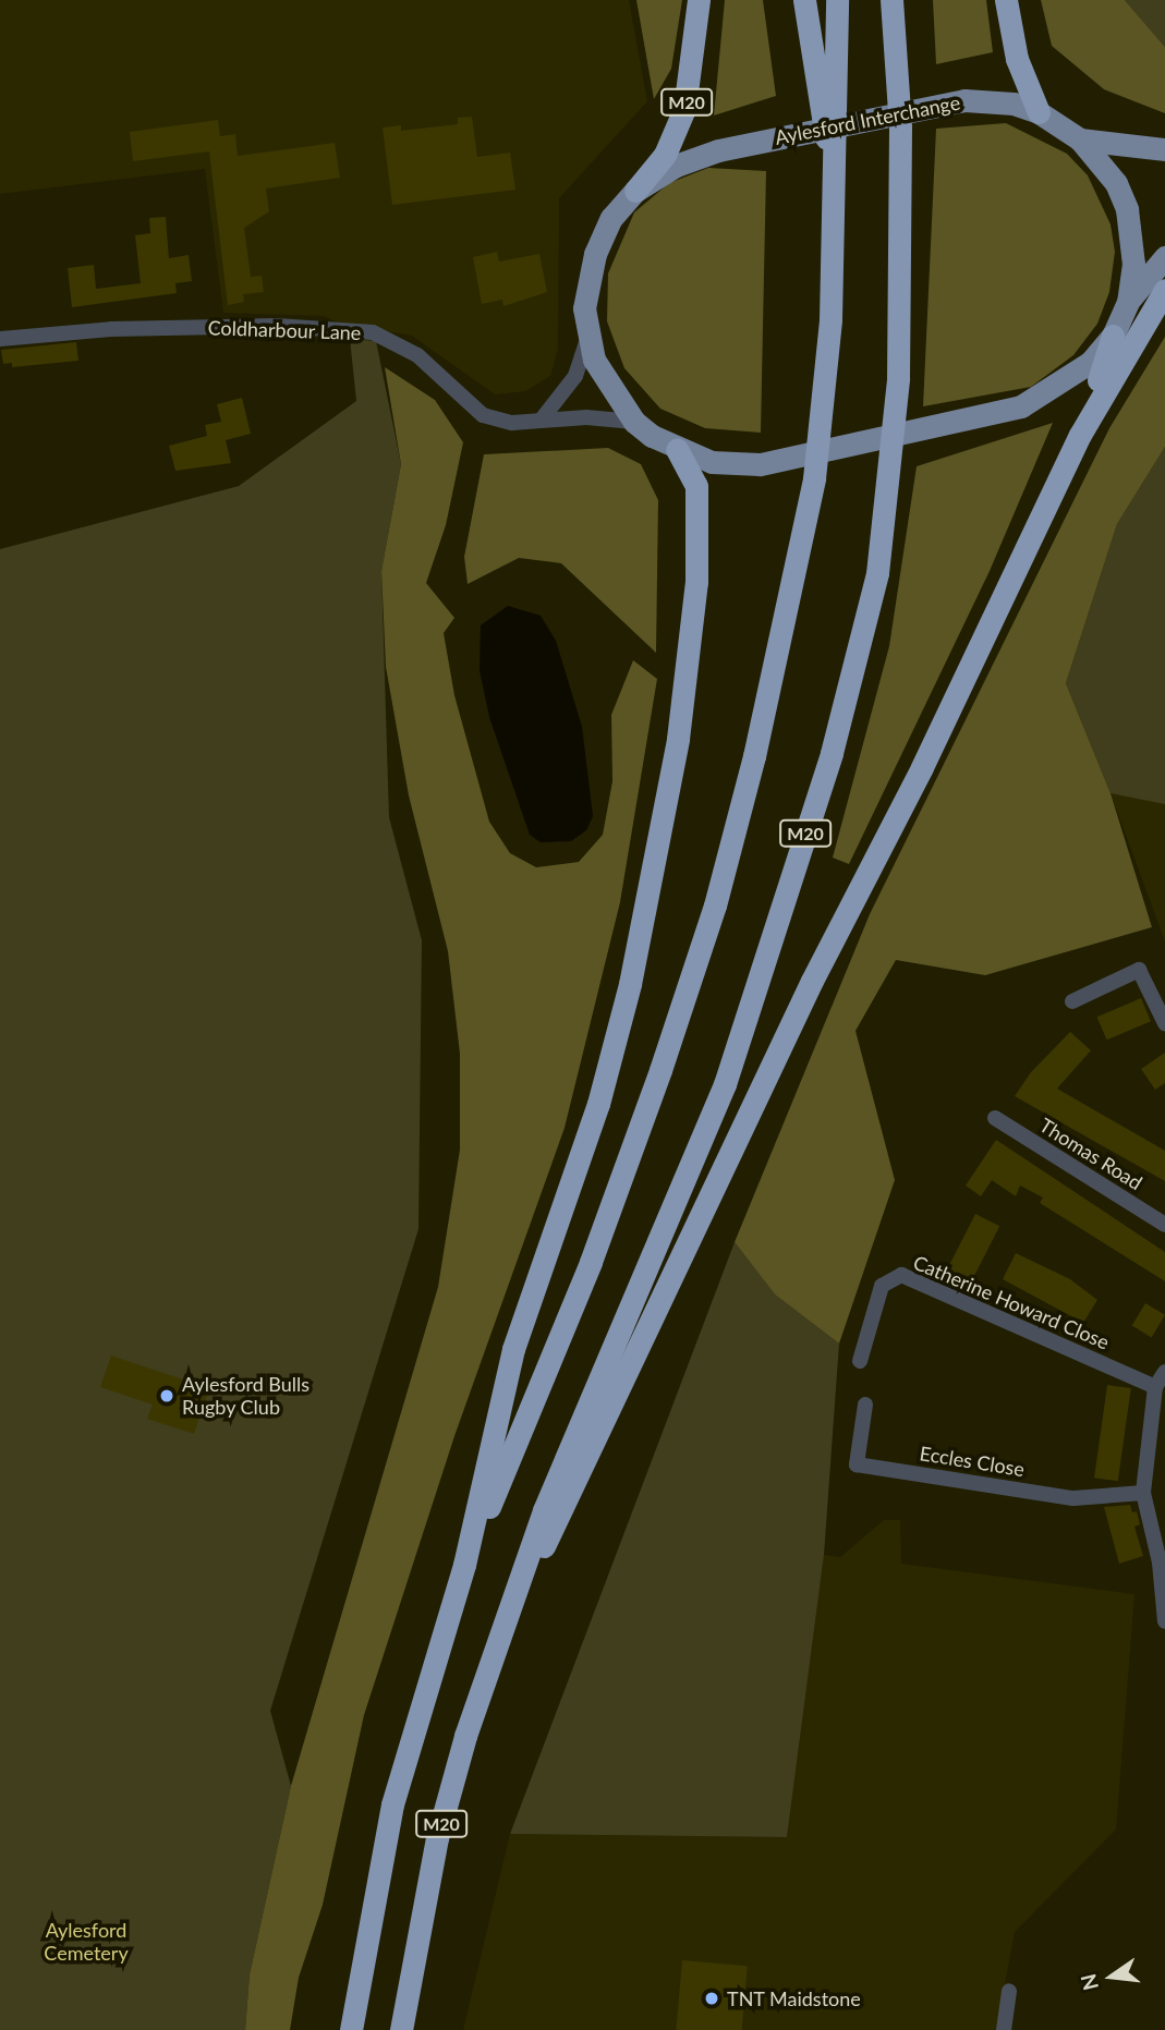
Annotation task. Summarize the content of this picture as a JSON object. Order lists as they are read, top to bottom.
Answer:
{
  "streets": {
    "highway": ["M20"],
    "main road": ["Aylesford Interchange"],
    "street": [
      "Coldharbour Lane",
      "Thomas Road",
      "Catherine Howard Close",
      "Eccles Close"
    ]
  },
  "crossings": [
    ["M20", "Aylesford Interchange"],
    ["Aylesford Interchange", "Coldharbour Lane"]
  ],
  "parks": ["Aylesford Cemetery"],
  "places": ["Aylesford Bulls Rugby Club", "TNT Maidstone"],
  "north": "left"
}
